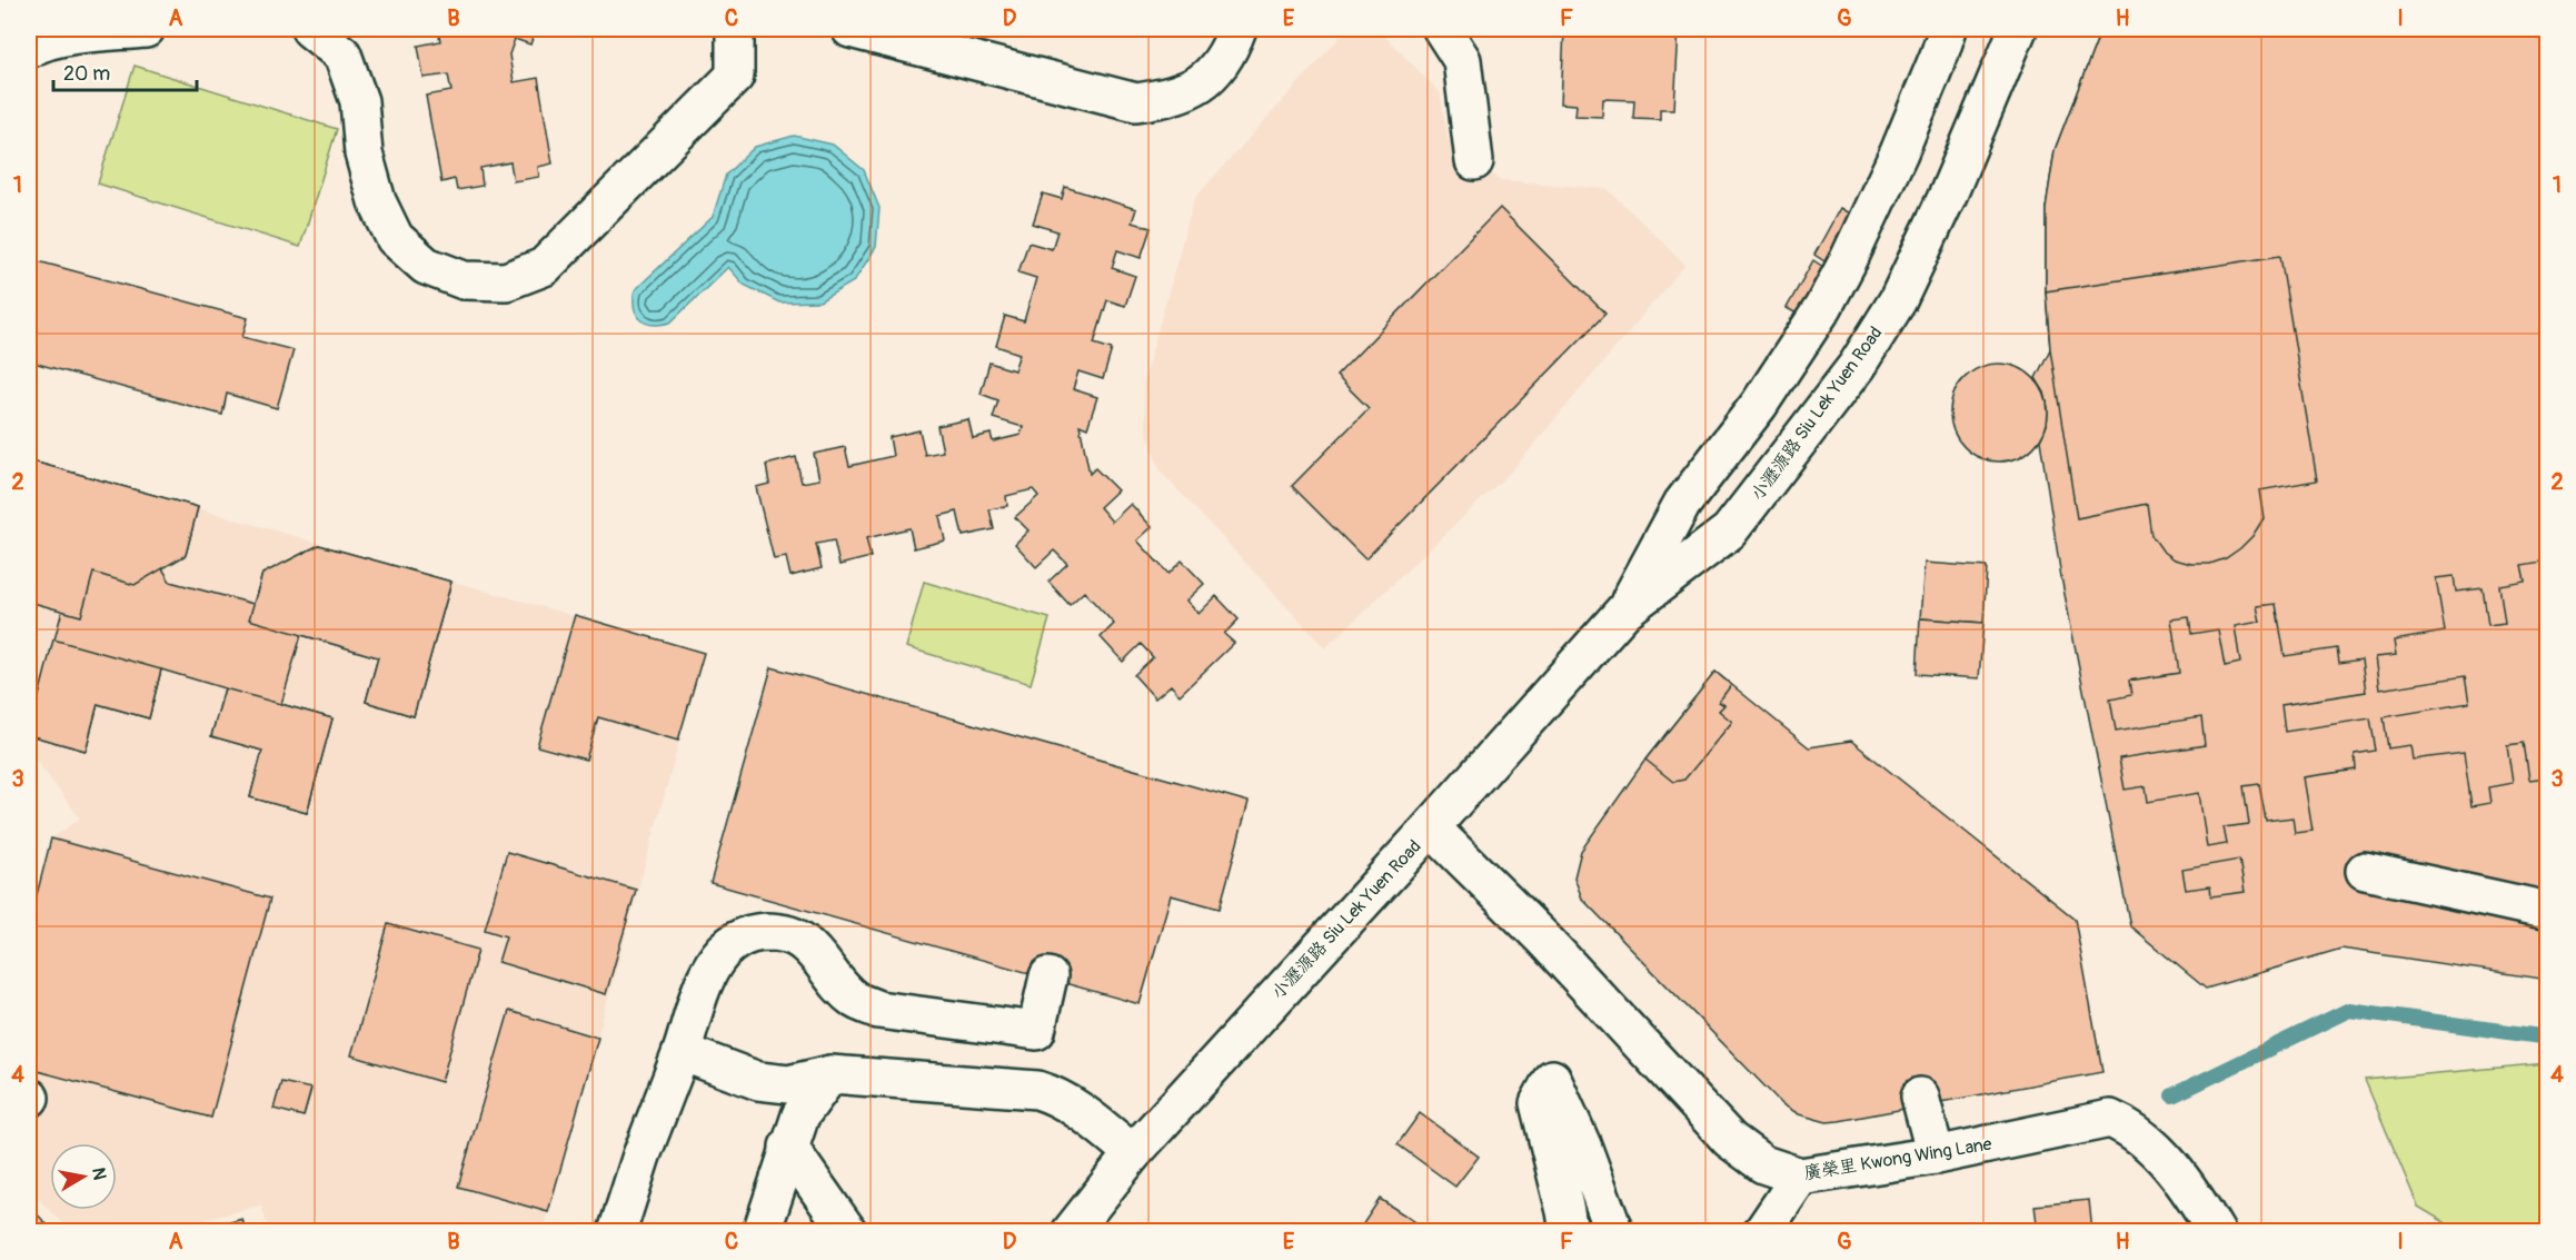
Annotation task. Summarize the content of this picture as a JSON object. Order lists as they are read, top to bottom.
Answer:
{
  "streets": {
    "street": ["小瀝源路 Siu Lek Yuen Road", "廣榮里 Kwong Wing Lane"]
  },
  "crossings": [
    ["小瀝源路 Siu Lek Yuen Road", "廣榮里 Kwong Wing Lane"]
  ],
  "scale_bar": "20 m",
  "north": "right",
  "grid": {
    "columns": [
      "A",
      "B",
      "C",
      "D",
      "E",
      "F",
      "G",
      "H",
      "I"
    ],
    "rows": [
      "1",
      "2",
      "3",
      "4"
    ]
  }
}
